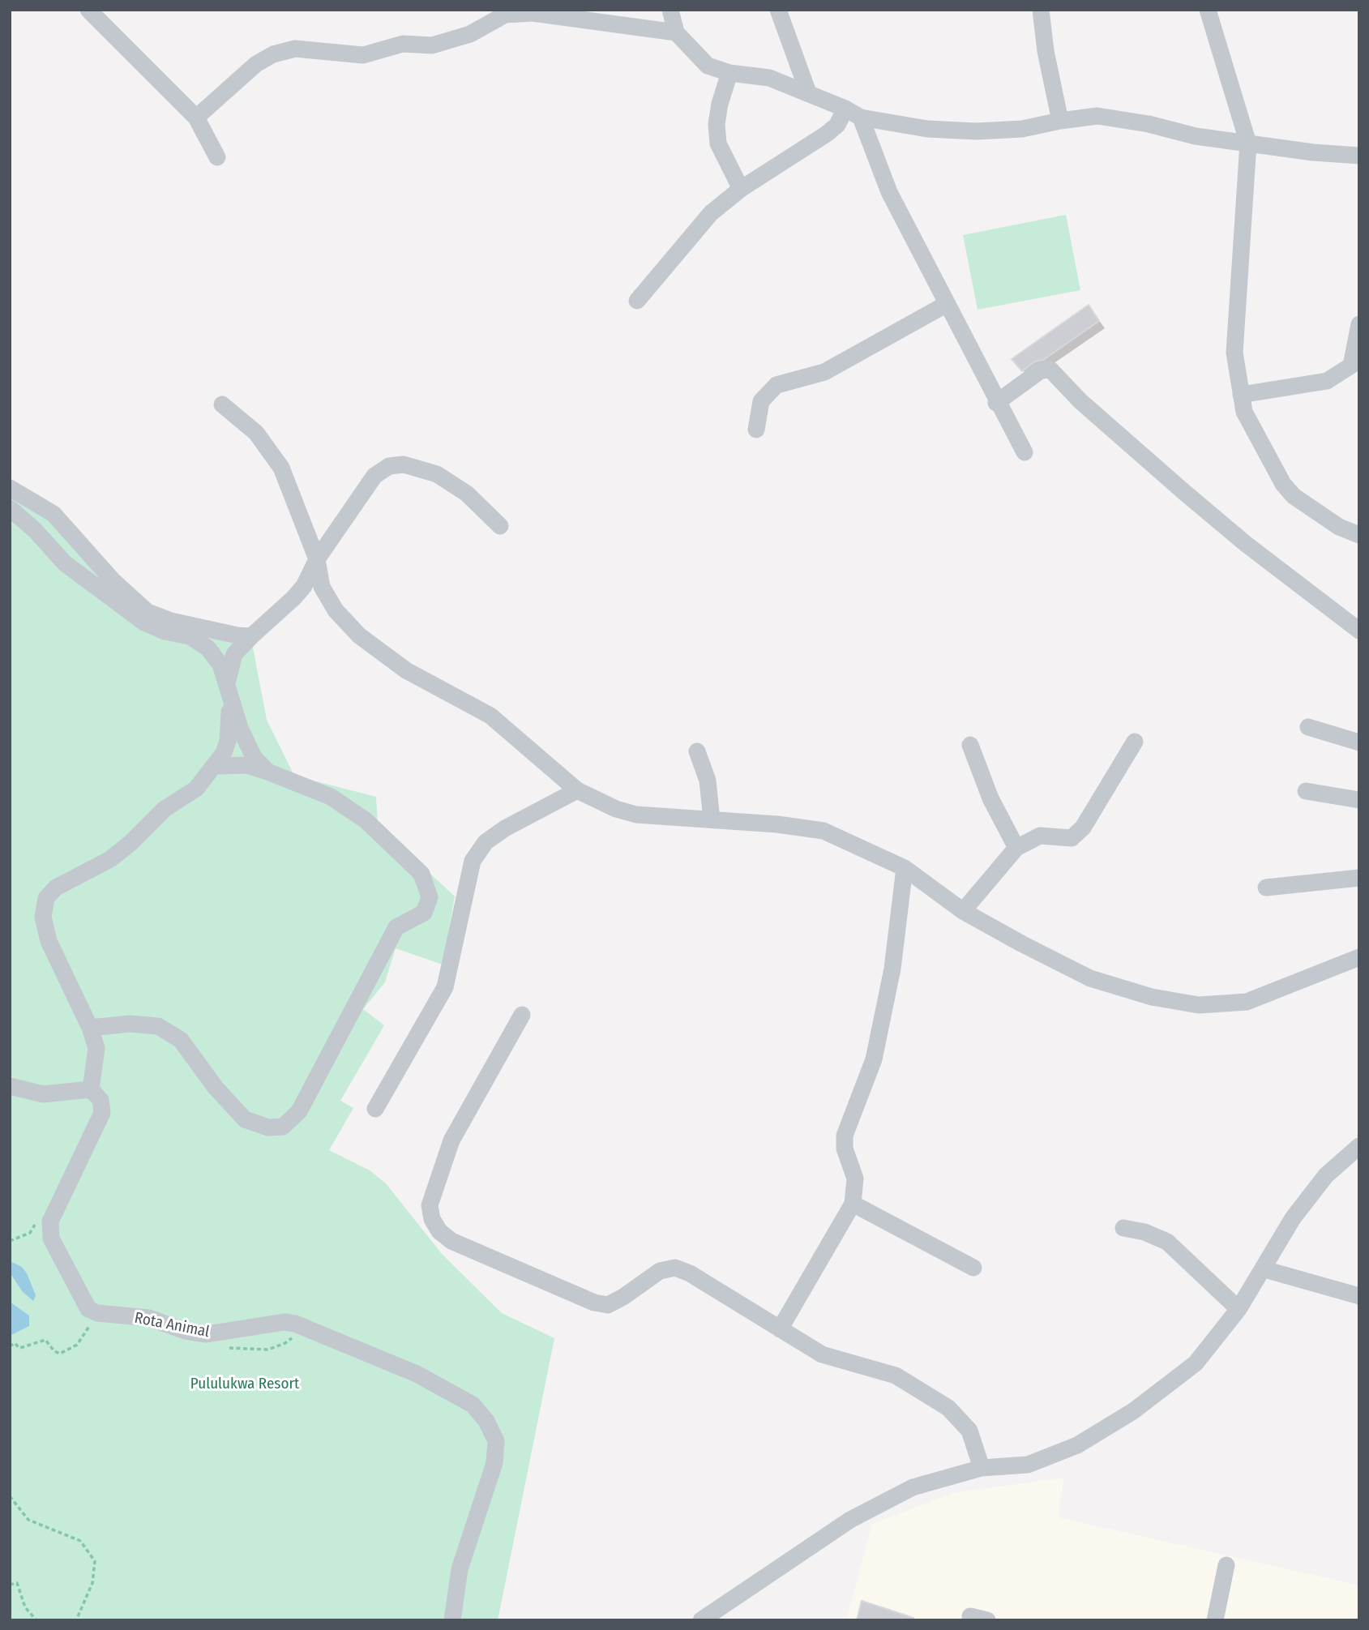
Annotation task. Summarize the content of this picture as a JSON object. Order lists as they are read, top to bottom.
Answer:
{
  "streets": {
    "street": ["Rota Animal"]
  },
  "parks": ["Pululukwa Resort"]
}
